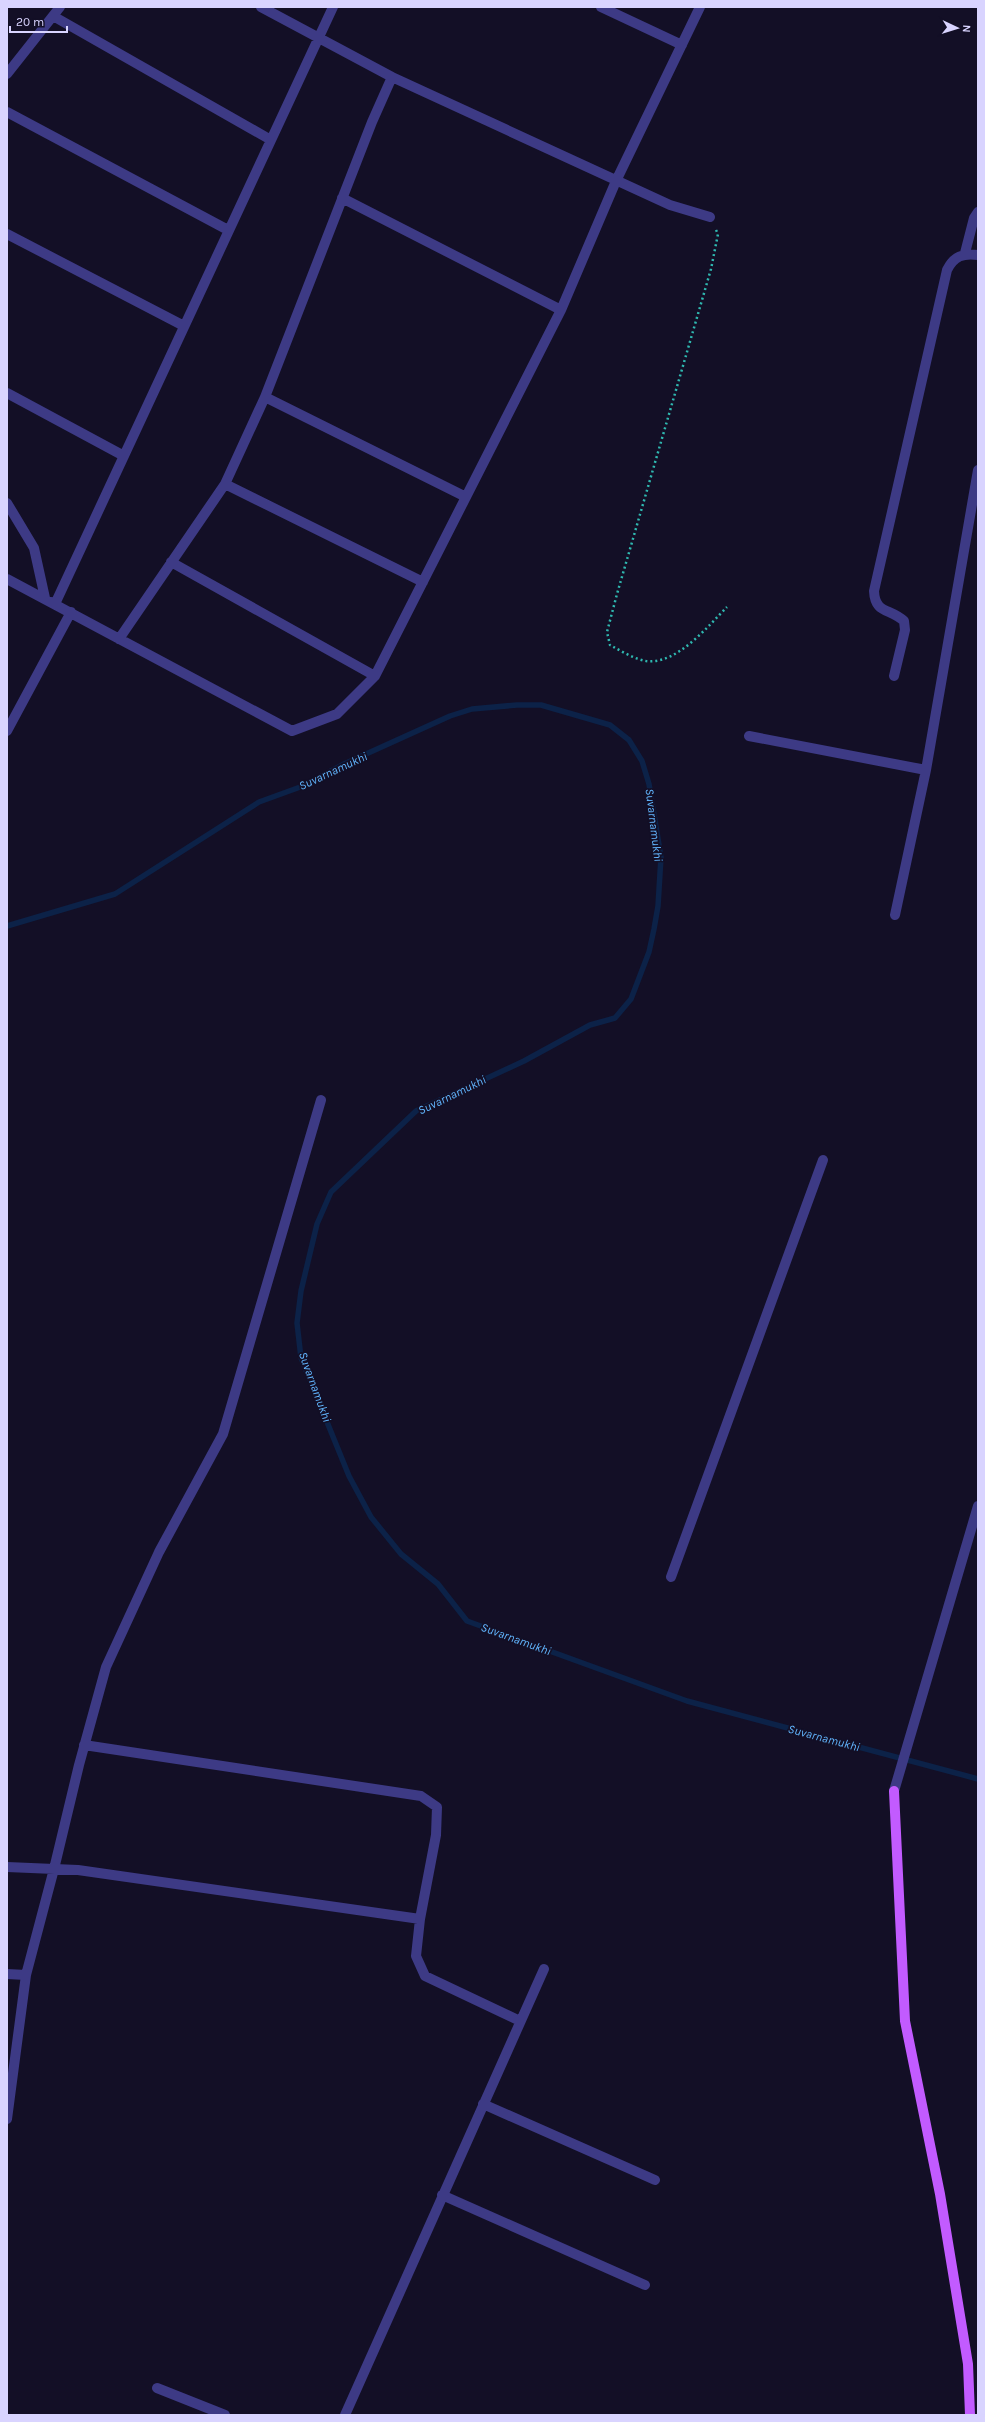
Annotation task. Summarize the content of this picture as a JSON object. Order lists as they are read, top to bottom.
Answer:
{
  "water": ["Suvarnamukhi"],
  "scale_bar": "20 m",
  "north": "right"
}
